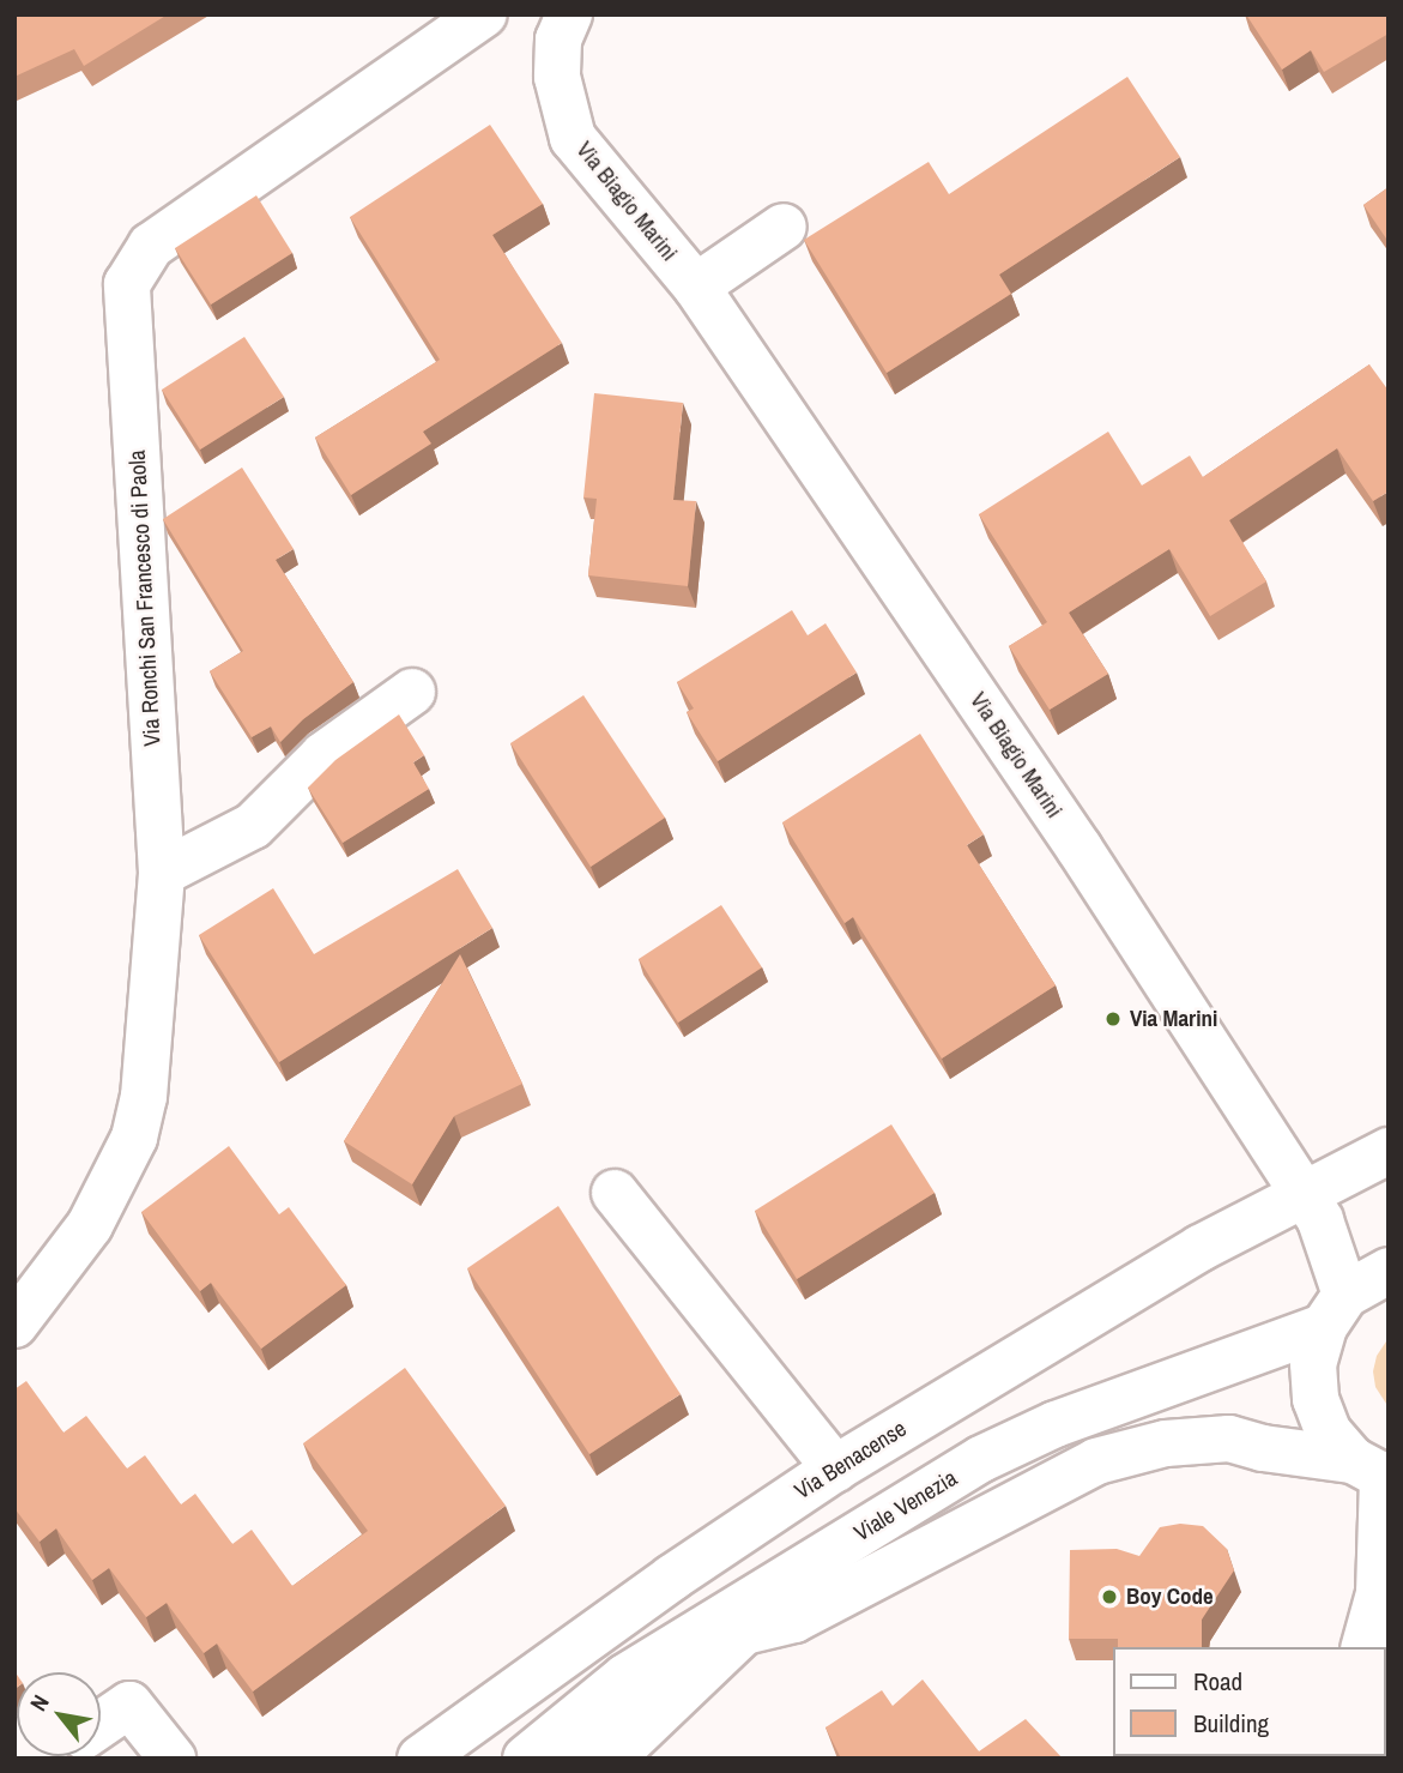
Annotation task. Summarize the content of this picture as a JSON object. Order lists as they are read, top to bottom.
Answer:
{
  "streets": {
    "street": [
      "Via Biagio Marini",
      "Via Ronchi San Francesco di Paola",
      "Via Benacense",
      "Viale Venezia"
    ]
  },
  "crossings": [
    ["Via Biagio Marini", "Via Benacense"]
  ],
  "places": ["Via Marini", "Boy Code"],
  "legend": ["Road", "Building"],
  "north": "top left"
}
